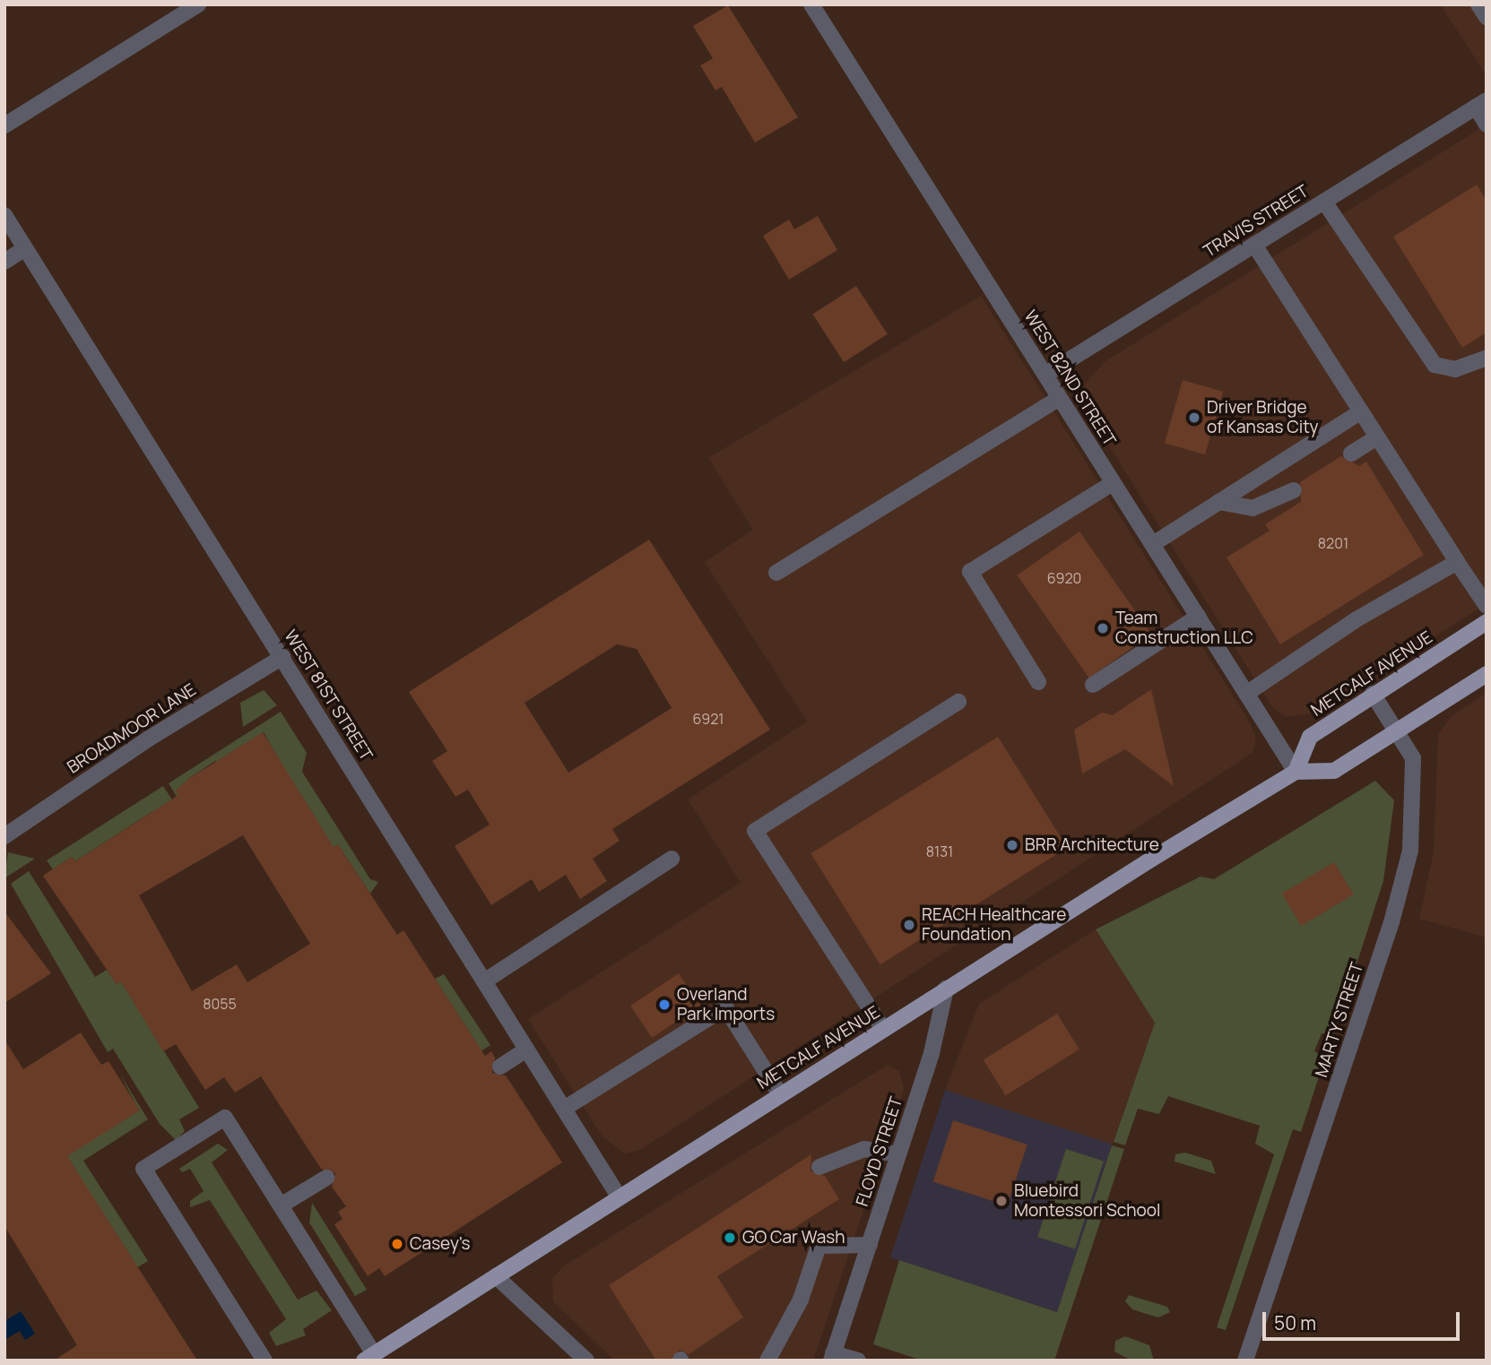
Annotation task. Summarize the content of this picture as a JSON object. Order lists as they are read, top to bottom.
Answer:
{
  "streets": {
    "main road": ["METCALF AVENUE"],
    "street": [
      "TRAVIS STREET",
      "WEST 82ND STREET",
      "WEST 81ST STREET",
      "BROADMOOR LANE",
      "MARTY STREET",
      "FLOYD STREET"
    ]
  },
  "crossings": [
    ["TRAVIS STREET", "WEST 82ND STREET"],
    ["WEST 82ND STREET", "METCALF AVENUE"],
    ["METCALF AVENUE", "WEST 81ST STREET"],
    ["METCALF AVENUE", "MARTY STREET"],
    ["METCALF AVENUE", "FLOYD STREET"],
    ["WEST 81ST STREET", "BROADMOOR LANE"]
  ],
  "places": [
    "Driver Bridge of Kansas City",
    "Team Construction LLC",
    "BRR Architecture",
    "REACH Healthcare Foundation",
    "Overland Park Imports",
    "Bluebird Montessori School",
    "GO Car Wash",
    "Casey's"
  ],
  "house_numbers": [
    "8201",
    "6920",
    "6921",
    "8131",
    "8055"
  ],
  "scale_bar": "50 m"
}
